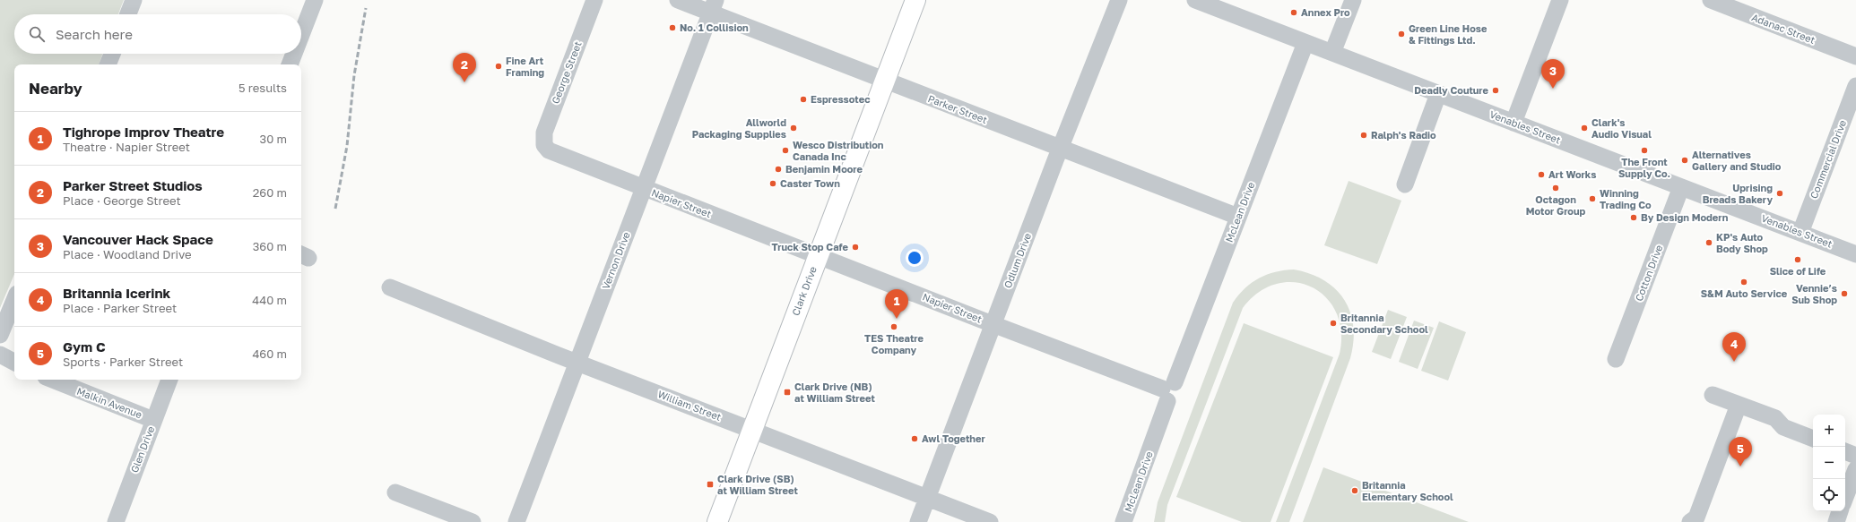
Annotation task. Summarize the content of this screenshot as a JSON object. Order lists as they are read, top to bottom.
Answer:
{
  "streets": {
    "main road": ["Clark Drive"],
    "street": [
      "Adanac Street",
      "George Street",
      "Parker Street",
      "Venables Street",
      "Commercial Drive",
      "Napier Street",
      "McLean Drive",
      "Vernon Drive",
      "Odlum Drive",
      "Cotton Drive",
      "Malkin Avenue",
      "William Street",
      "Glen Drive"
    ]
  },
  "crossings": [
    ["George Street", "Napier Street"],
    ["Parker Street", "McLean Drive"],
    ["Parker Street", "Vernon Drive"],
    ["Parker Street", "Odlum Drive"],
    ["Parker Street", "Clark Drive"],
    ["Venables Street", "Commercial Drive"],
    ["Venables Street", "McLean Drive"],
    ["Venables Street", "Cotton Drive"],
    ["Napier Street", "McLean Drive"],
    ["Napier Street", "Vernon Drive"],
    ["Napier Street", "Odlum Drive"],
    ["Napier Street", "Clark Drive"],
    ["Vernon Drive", "William Street"],
    ["Odlum Drive", "William Street"],
    ["Clark Drive", "William Street"],
    ["Malkin Avenue", "Glen Drive"]
  ],
  "places": {
    "other": [
      "Annex Pro",
      "No. 1 Collision",
      "Green Line Hose & Fittings Ltd.",
      "Fine Art Framing",
      "Deadly Couture",
      "Espressotec",
      "Allworld Packaging Supplies",
      "Clark's Audio Visual",
      "Ralph's Radio",
      "Wesco Distribution Canada Inc",
      "The Front Supply Co.",
      "Alternatives Gallery and Studio",
      "Benjamin Moore",
      "Art Works",
      "Caster Town",
      "Octagon Motor Group",
      "Uprising Breads Bakery",
      "Winning Trading Co",
      "By Design Modern",
      "KP's Auto Body Shop",
      "Truck Stop Cafe",
      "Slice of Life",
      "S&M Auto Service",
      "Vennie’s Sub Shop",
      "Britannia Secondary School",
      "TES Theatre Company",
      "Awl Together",
      "Britannia Elementary School"
    ],
    "transit": ["Clark Drive (NB) at William Street", "Clark Drive (SB) at William Street"]
  },
  "page": {
    "search": "Search here",
    "pins": [
      "2",
      "3",
      "1",
      "4",
      "5"
    ],
    "heading": ["Nearby", "5 results"],
    "list": [
      {
        "mark": "1",
        "name": "Tighrope Improv Theatre",
        "note": "Theatre · Napier Street",
        "value": "30 m"
      },
      {
        "mark": "2",
        "name": "Parker Street Studios",
        "note": "Place · George Street",
        "value": "260 m"
      },
      {
        "mark": "3",
        "name": "Vancouver Hack Space",
        "note": "Place · Woodland Drive",
        "value": "360 m"
      },
      {
        "mark": "4",
        "name": "Britannia Icerink",
        "note": "Place · Parker Street",
        "value": "440 m"
      },
      {
        "mark": "5",
        "name": "Gym C",
        "note": "Sports · Parker Street",
        "value": "460 m"
      }
    ],
    "map_buttons": ["+", "−"]
  }
}
